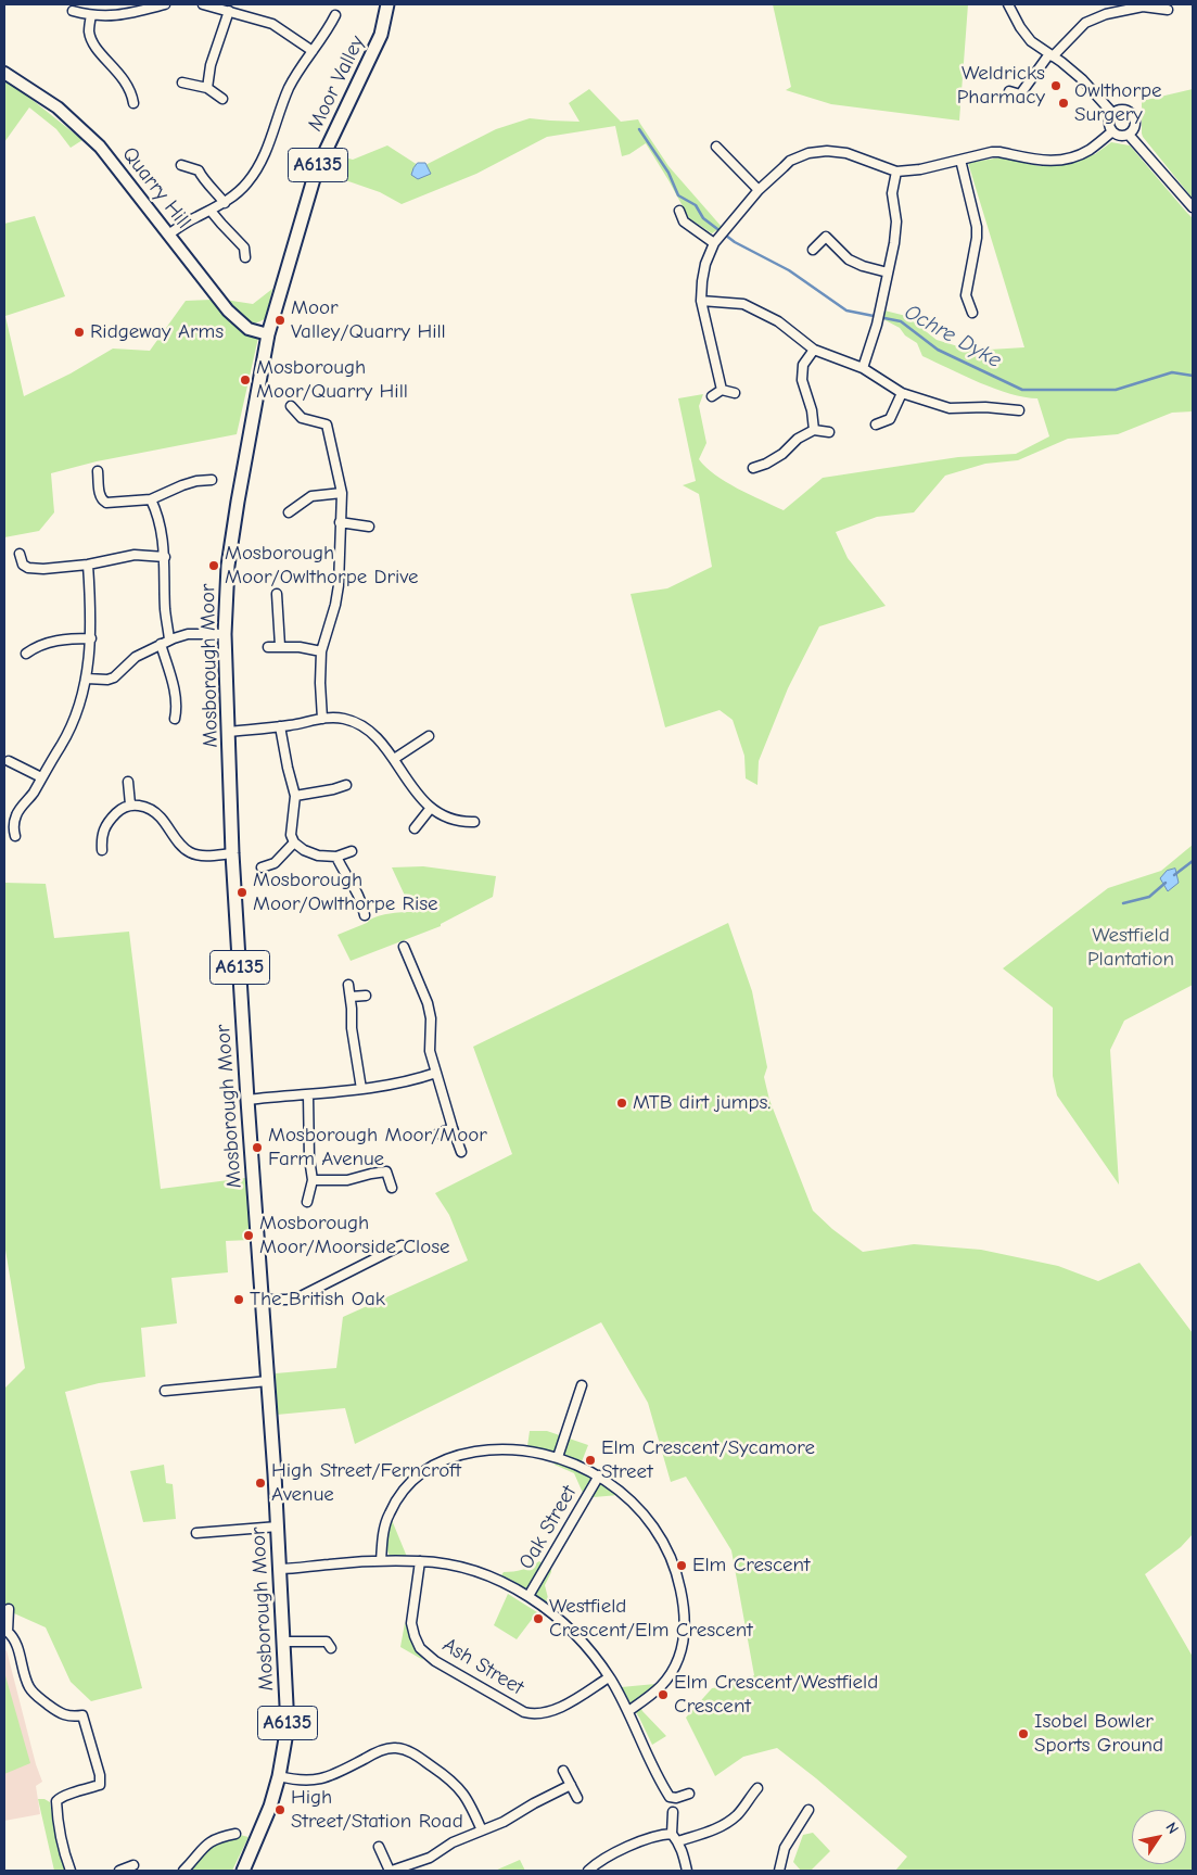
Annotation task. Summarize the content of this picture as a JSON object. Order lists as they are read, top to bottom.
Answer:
{
  "streets": {
    "main road": [
      "Moor Valley",
      "A6135",
      "Quarry Hill",
      "Mosborough Moor"
    ],
    "street": ["Oak Street", "Ash Street"]
  },
  "crossings": [
    ["Moor Valley", "Quarry Hill"],
    ["Moor Valley", "Mosborough Moor"],
    ["Quarry Hill", "Mosborough Moor"]
  ],
  "water": ["Ochre Dyke"],
  "parks": ["Westfield Plantation"],
  "places": [
    "Weldricks Pharmacy",
    "Owlthorpe Surgery",
    "Moor Valley/Quarry Hill",
    "Ridgeway Arms",
    "Mosborough Moor/Quarry Hill",
    "Mosborough Moor/Owlthorpe Drive",
    "Mosborough Moor/Owlthorpe Rise",
    "MTB dirt jumps.",
    "Mosborough Moor/Moor Farm Avenue",
    "Mosborough Moor/Moorside Close",
    "The British Oak",
    "Elm Crescent/Sycamore Street",
    "High Street/Ferncroft Avenue",
    "Elm Crescent",
    "Westfield Crescent/Elm Crescent",
    "Elm Crescent/Westfield Crescent",
    "Isobel Bowler Sports Ground",
    "High Street/Station Road"
  ],
  "north": "top right"
}
